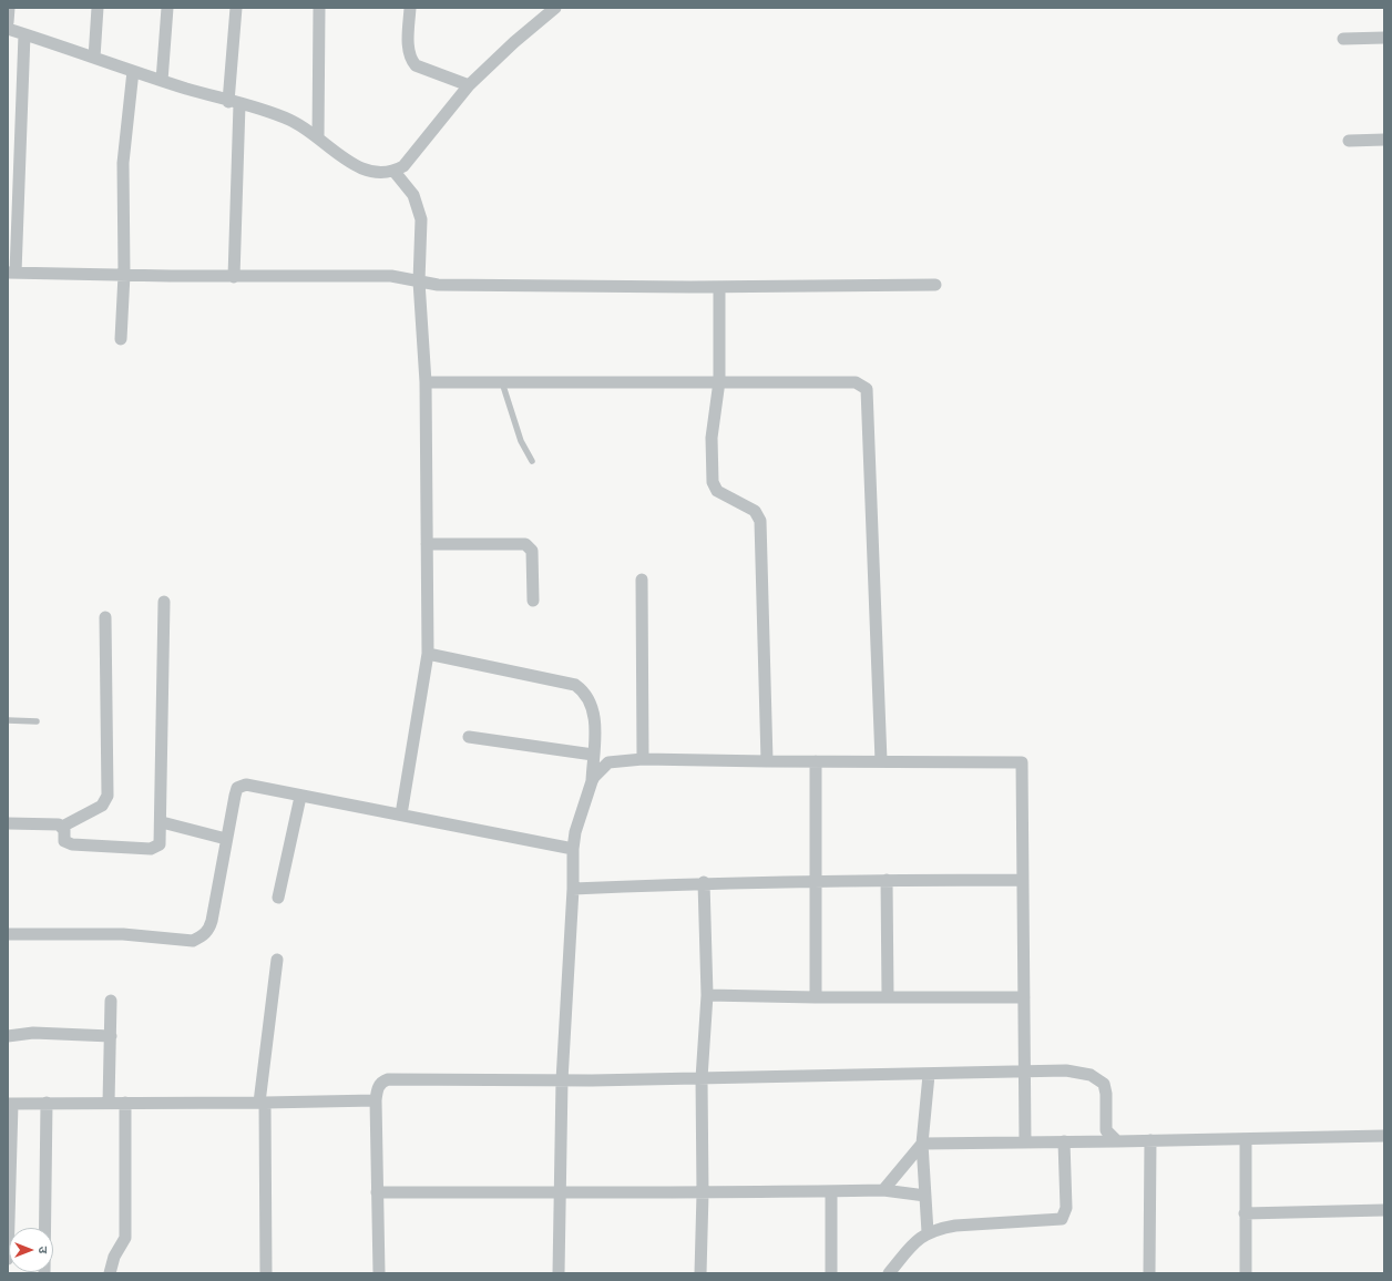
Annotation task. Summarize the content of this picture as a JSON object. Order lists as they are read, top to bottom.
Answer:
{
  "north": "right"
}
